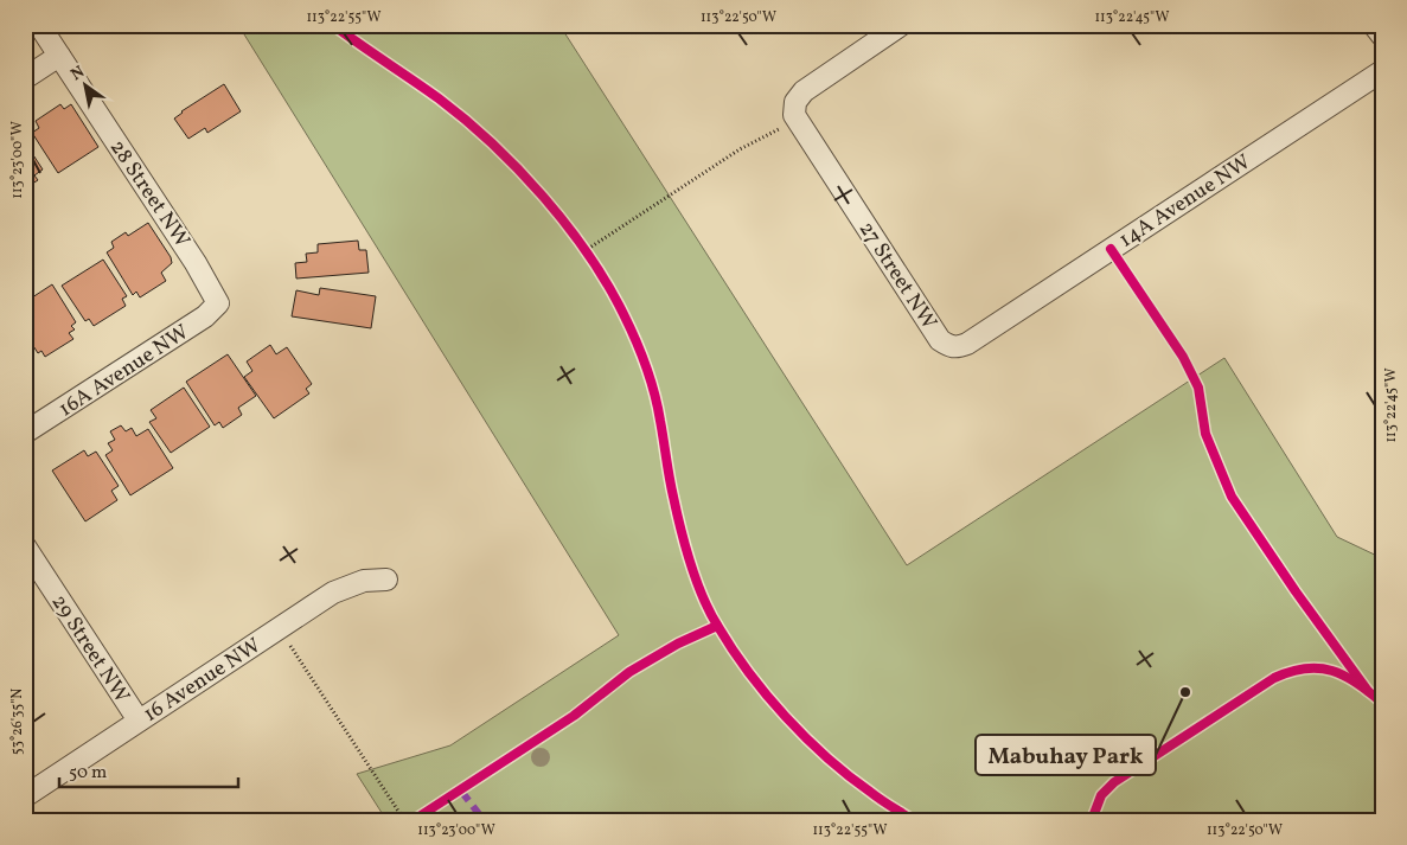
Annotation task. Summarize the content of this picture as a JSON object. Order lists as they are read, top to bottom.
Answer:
{
  "streets": {
    "street": [
      "28 Street NW",
      "14A Avenue NW",
      "27 Street NW",
      "16A Avenue NW",
      "29 Street NW",
      "16 Avenue NW"
    ]
  },
  "crossings": [
    ["28 Street NW", "16A Avenue NW"],
    ["14A Avenue NW", "27 Street NW"],
    ["29 Street NW", "16 Avenue NW"]
  ],
  "places": ["Mabuhay Park"],
  "scale_bar": "50 m",
  "north": "top left",
  "coordinates": [
    "113°22'55\"W",
    "113°22'50\"W",
    "113°22'45\"W",
    "113°23'00\"W",
    "53°26'35\"N"
  ]
}
